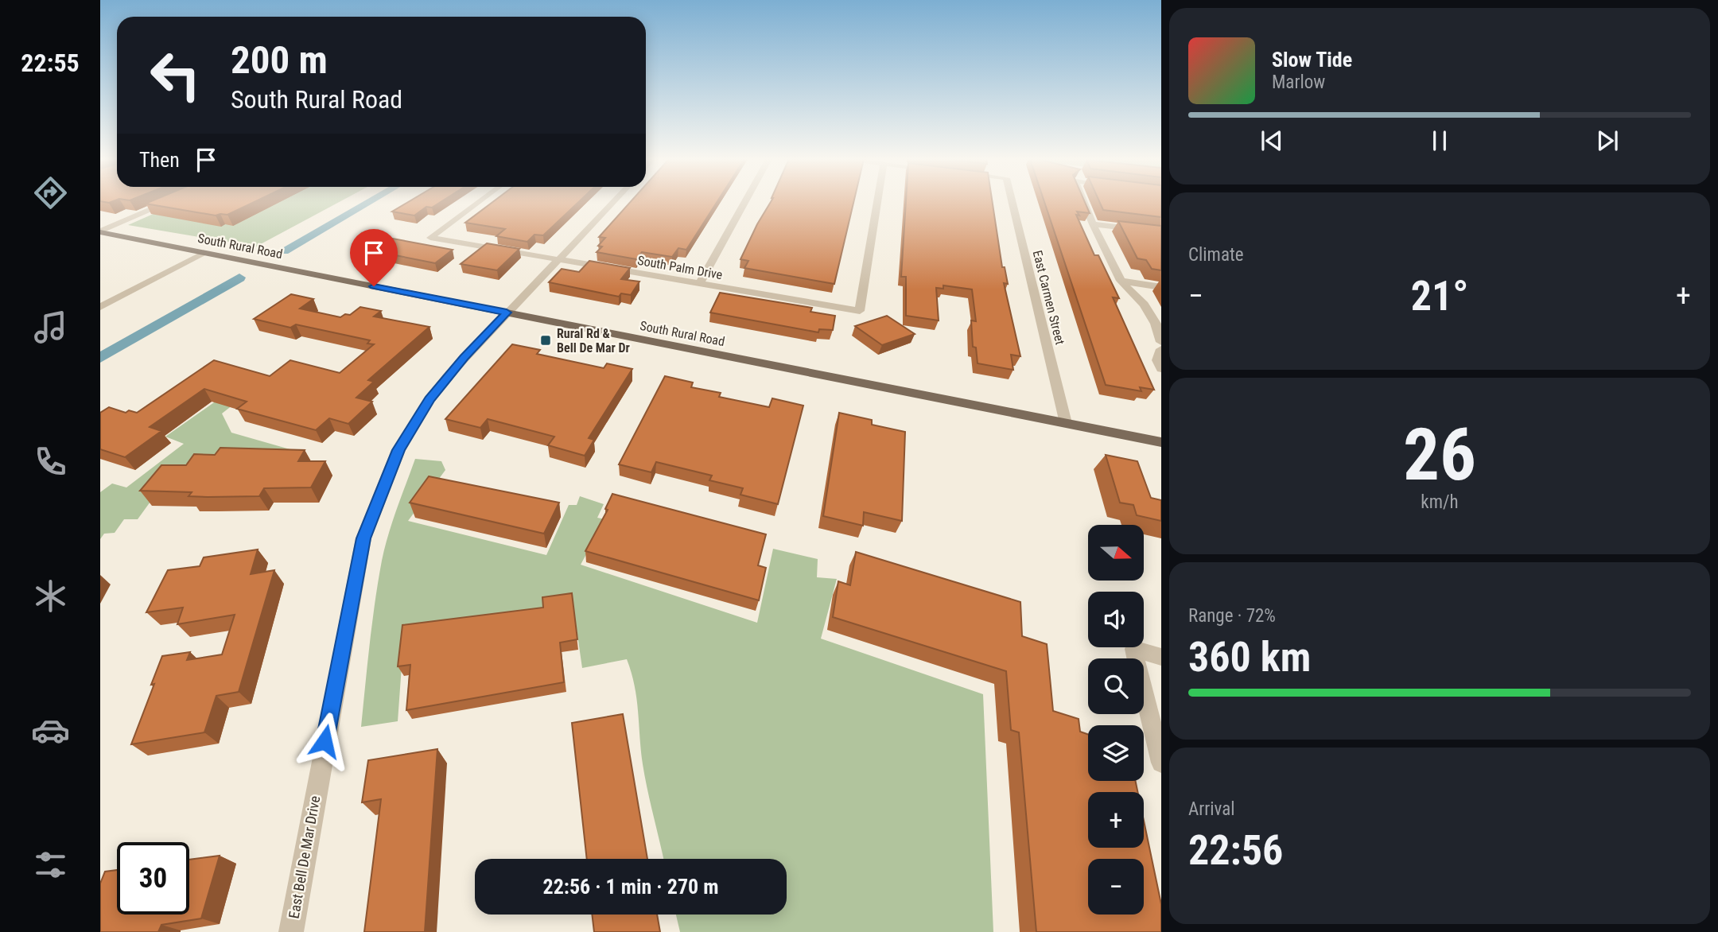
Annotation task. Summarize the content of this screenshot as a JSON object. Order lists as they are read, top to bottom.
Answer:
{
  "streets": {
    "main road": ["South Rural Road"],
    "street": ["South Palm Drive", "East Carmen Street", "East Bell De Mar Drive"]
  },
  "crossings": [
    ["South Rural Road", "East Carmen Street"],
    ["South Rural Road", "East Bell De Mar Drive"],
    ["South Palm Drive", "East Bell De Mar Drive"]
  ],
  "places": {
    "transit": ["Rural Rd & Bell De Mar Dr"]
  },
  "north": "right",
  "page": {
    "tabs": "22:55",
    "turn": ["200 m", "South Rural Road"],
    "song": ["Slow Tide", "Marlow"],
    "then": "Then",
    "tile": [
      "Climate",
      ["26", "km/h"],
      ["Range · 72%", "360 km"],
      ["Arrival", "22:56"]
    ],
    "heat": ["−", "21°", "+"],
    "map_buttons": ["+", "−"],
    "limit": "30",
    "trip": "22:56 · 1 min · 270 m"
  }
}
